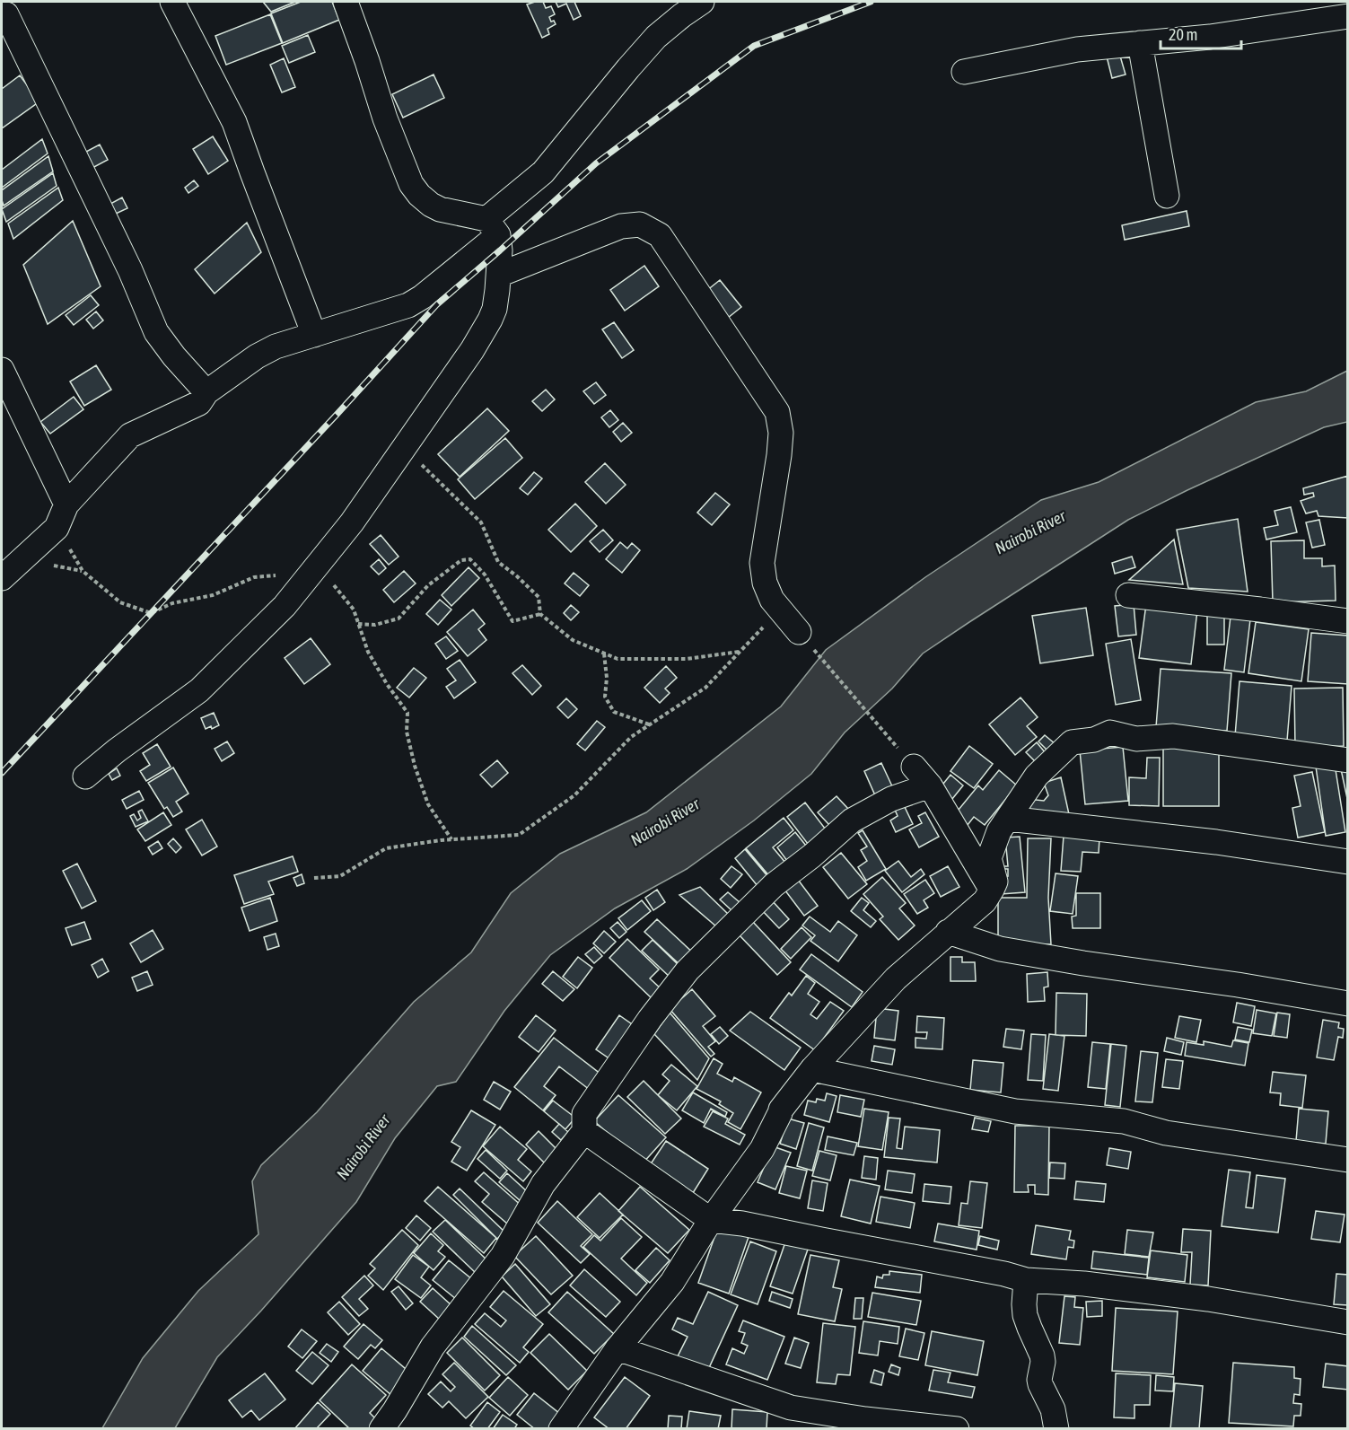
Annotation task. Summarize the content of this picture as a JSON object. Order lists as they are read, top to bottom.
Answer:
{
  "water": ["Nairobi River"],
  "scale_bar": "20 m"
}
